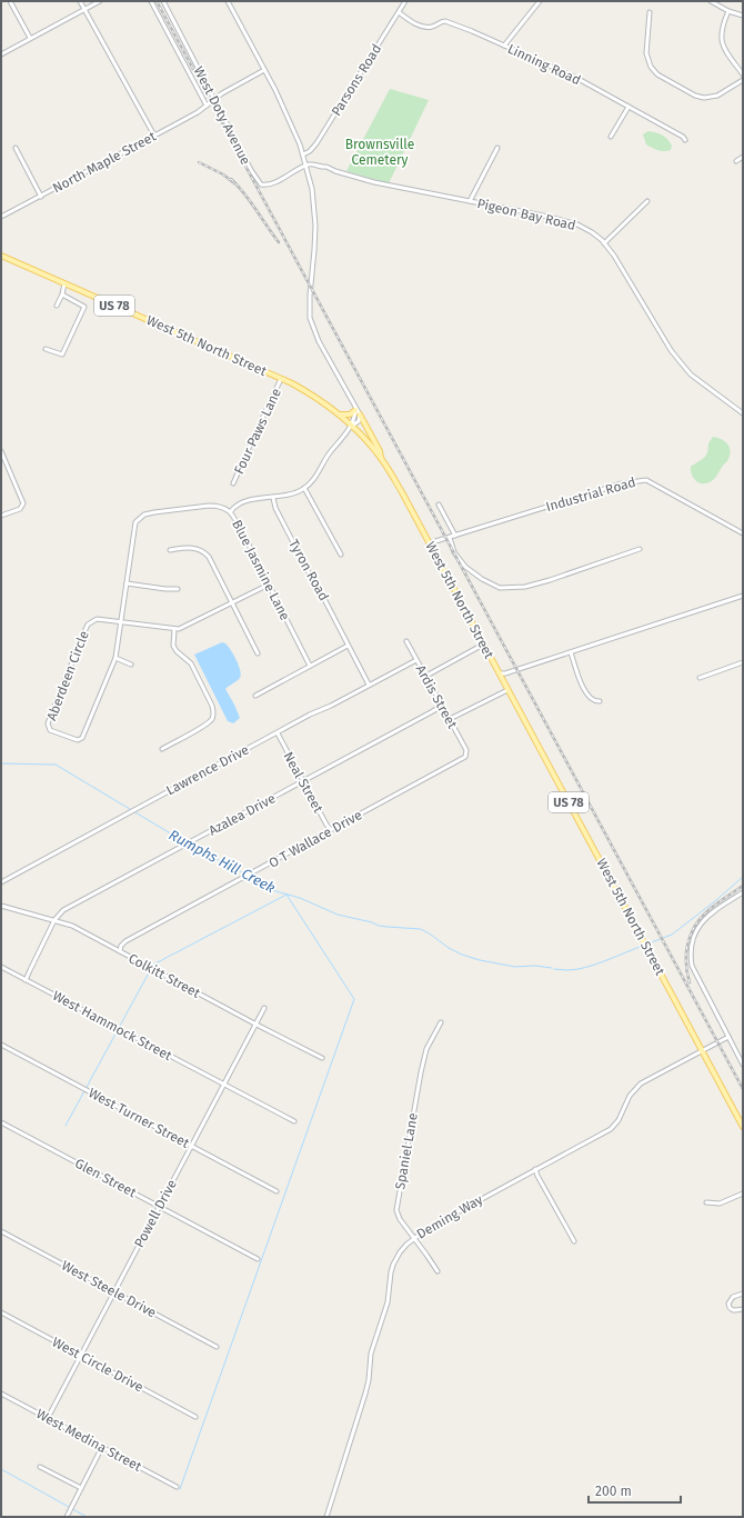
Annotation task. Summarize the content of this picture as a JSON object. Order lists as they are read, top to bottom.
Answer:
{
  "streets": {
    "main road": ["US 78", "West 5th North Street"],
    "street": [
      "Linning Road",
      "Parsons Road",
      "West Doty Avenue",
      "North Maple Street",
      "Pigeon Bay Road",
      "Four Paws Lane",
      "Industrial Road",
      "Blue Jasmine Lane",
      "Tyron Road",
      "Aberdeen Circle",
      "Ardis Street",
      "Lawrence Drive",
      "Neal Street",
      "Azalea Drive",
      "O T Wallace Drive",
      "Colkitt Street",
      "West Hammock Street",
      "West Turner Street",
      "Spaniel Lane",
      "Glen Street",
      "Powell Drive",
      "Deming Way",
      "West Steele Drive",
      "West Circle Drive",
      "West Medina Street"
    ]
  },
  "crossings": [
    ["Linning Road", "Parsons Road"],
    ["West Doty Avenue", "North Maple Street"],
    ["West Doty Avenue", "Pigeon Bay Road"],
    ["West 5th North Street", "Four Paws Lane"],
    ["West 5th North Street", "Industrial Road"],
    ["West 5th North Street", "Deming Way"],
    ["Blue Jasmine Lane", "Aberdeen Circle"],
    ["Tyron Road", "Lawrence Drive"],
    ["Ardis Street", "Lawrence Drive"],
    ["Ardis Street", "Azalea Drive"],
    ["Ardis Street", "O T Wallace Drive"],
    ["Lawrence Drive", "Neal Street"],
    ["Neal Street", "Azalea Drive"],
    ["Neal Street", "O T Wallace Drive"],
    ["Azalea Drive", "Colkitt Street"],
    ["Azalea Drive", "West Hammock Street"],
    ["O T Wallace Drive", "Colkitt Street"],
    ["Colkitt Street", "Powell Drive"],
    ["West Hammock Street", "Powell Drive"],
    ["West Turner Street", "Powell Drive"],
    ["Spaniel Lane", "Deming Way"],
    ["Glen Street", "Powell Drive"],
    ["Powell Drive", "West Steele Drive"],
    ["Powell Drive", "West Circle Drive"],
    ["Powell Drive", "West Medina Street"]
  ],
  "water": ["Rumphs Hill Creek"],
  "parks": ["Brownsville Cemetery"],
  "scale_bar": "200 m"
}
